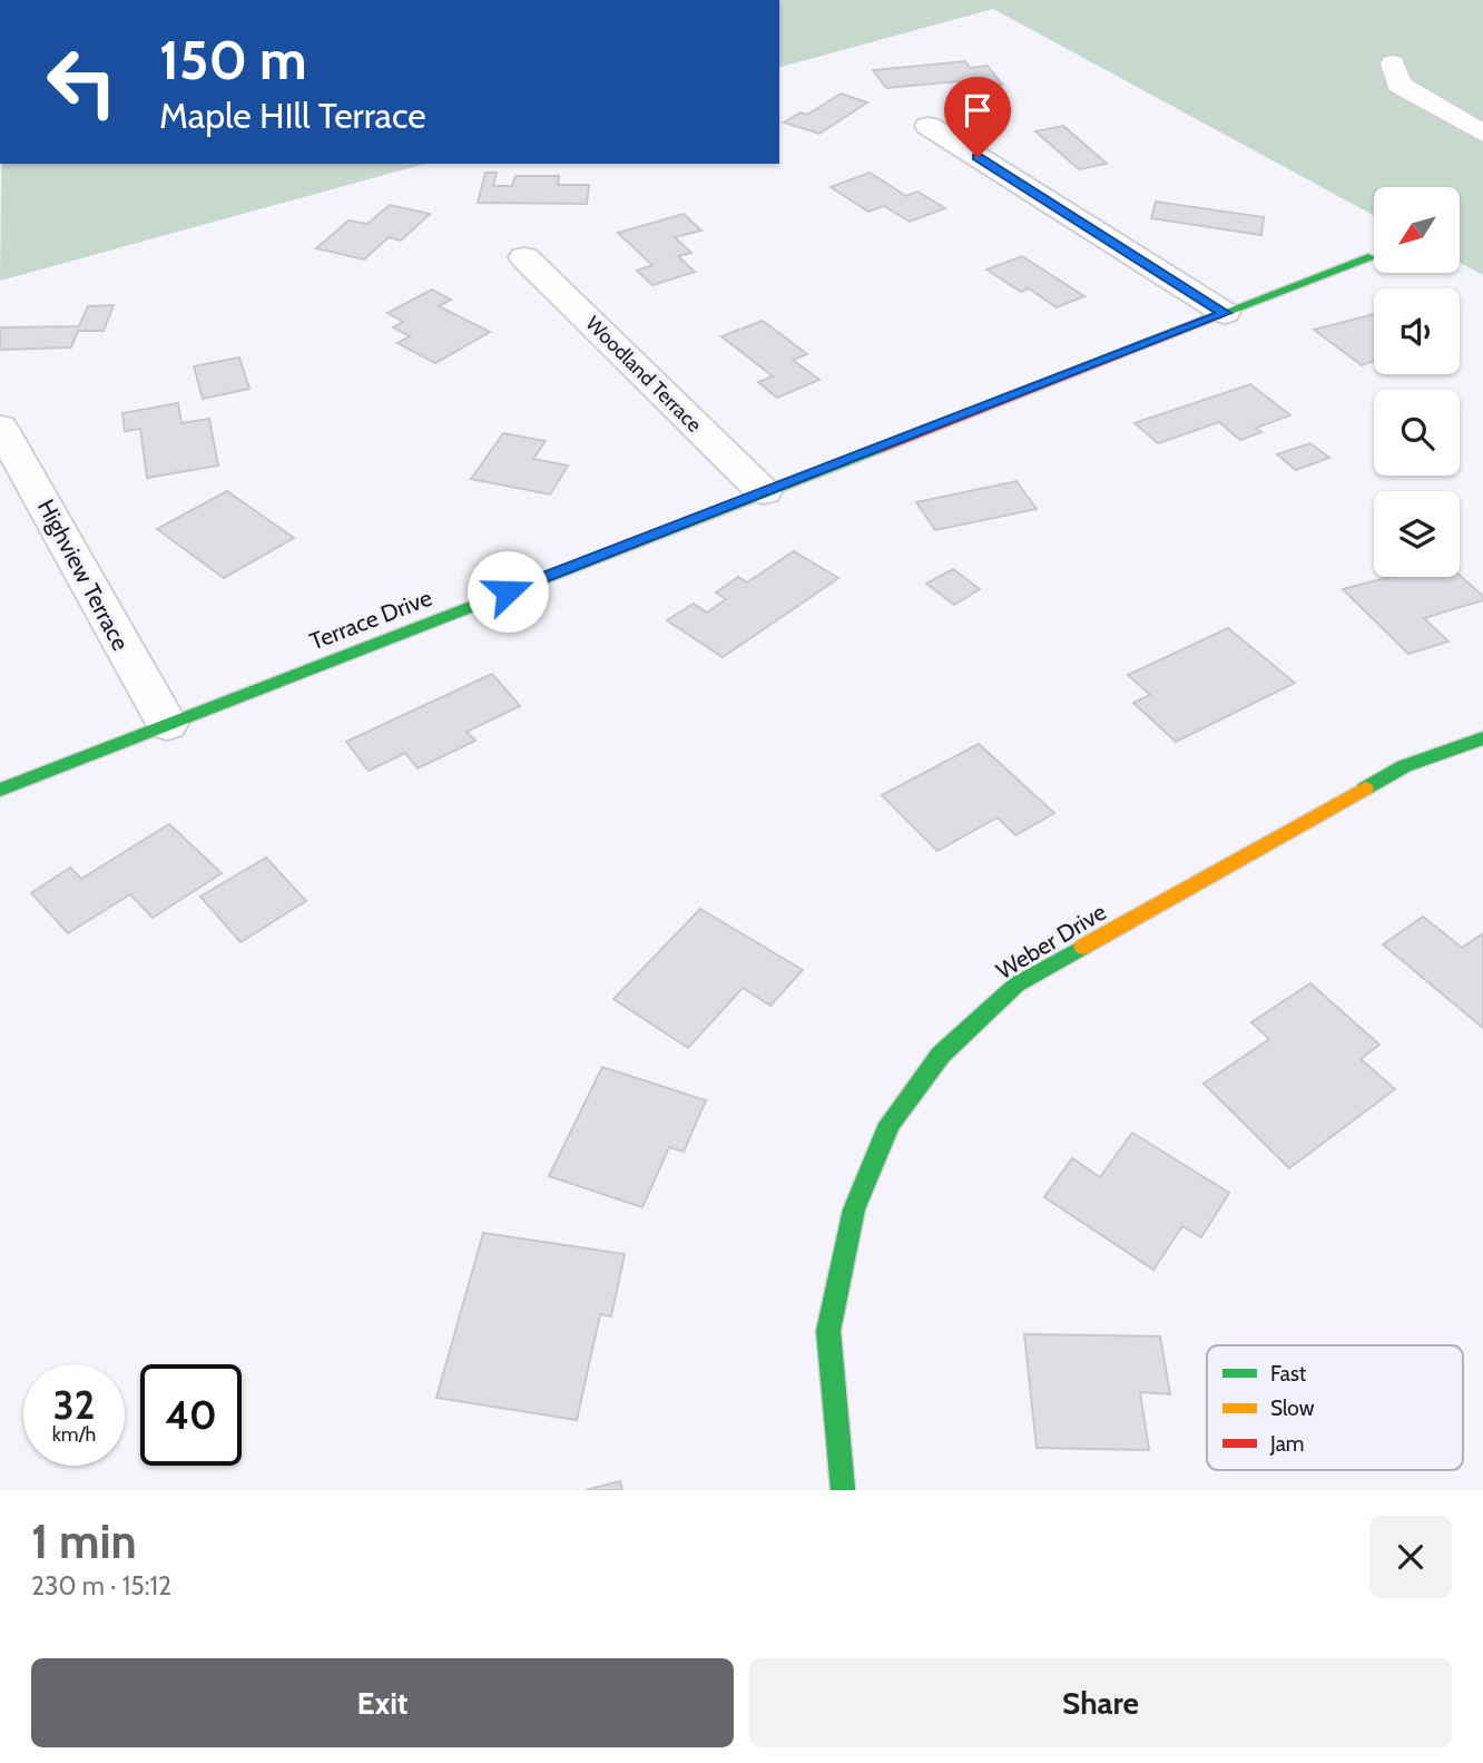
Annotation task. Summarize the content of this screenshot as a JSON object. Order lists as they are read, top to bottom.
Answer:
{
  "streets": {
    "street": [
      "Woodland Terrace",
      "Highview Terrace",
      "Terrace Drive",
      "Weber Drive"
    ]
  },
  "crossings": [
    ["Woodland Terrace", "Terrace Drive"],
    ["Highview Terrace", "Terrace Drive"]
  ],
  "legend": ["Fast", "Slow", "Jam"],
  "north": "bottom left",
  "page": {
    "turn": ["150 m", "Maple HIll Terrace"],
    "speed": "32 km/h",
    "limit": "40",
    "heading": ["1 min", "230 m · 15:12"],
    "buttons": ["Exit", "Share"]
  }
}
